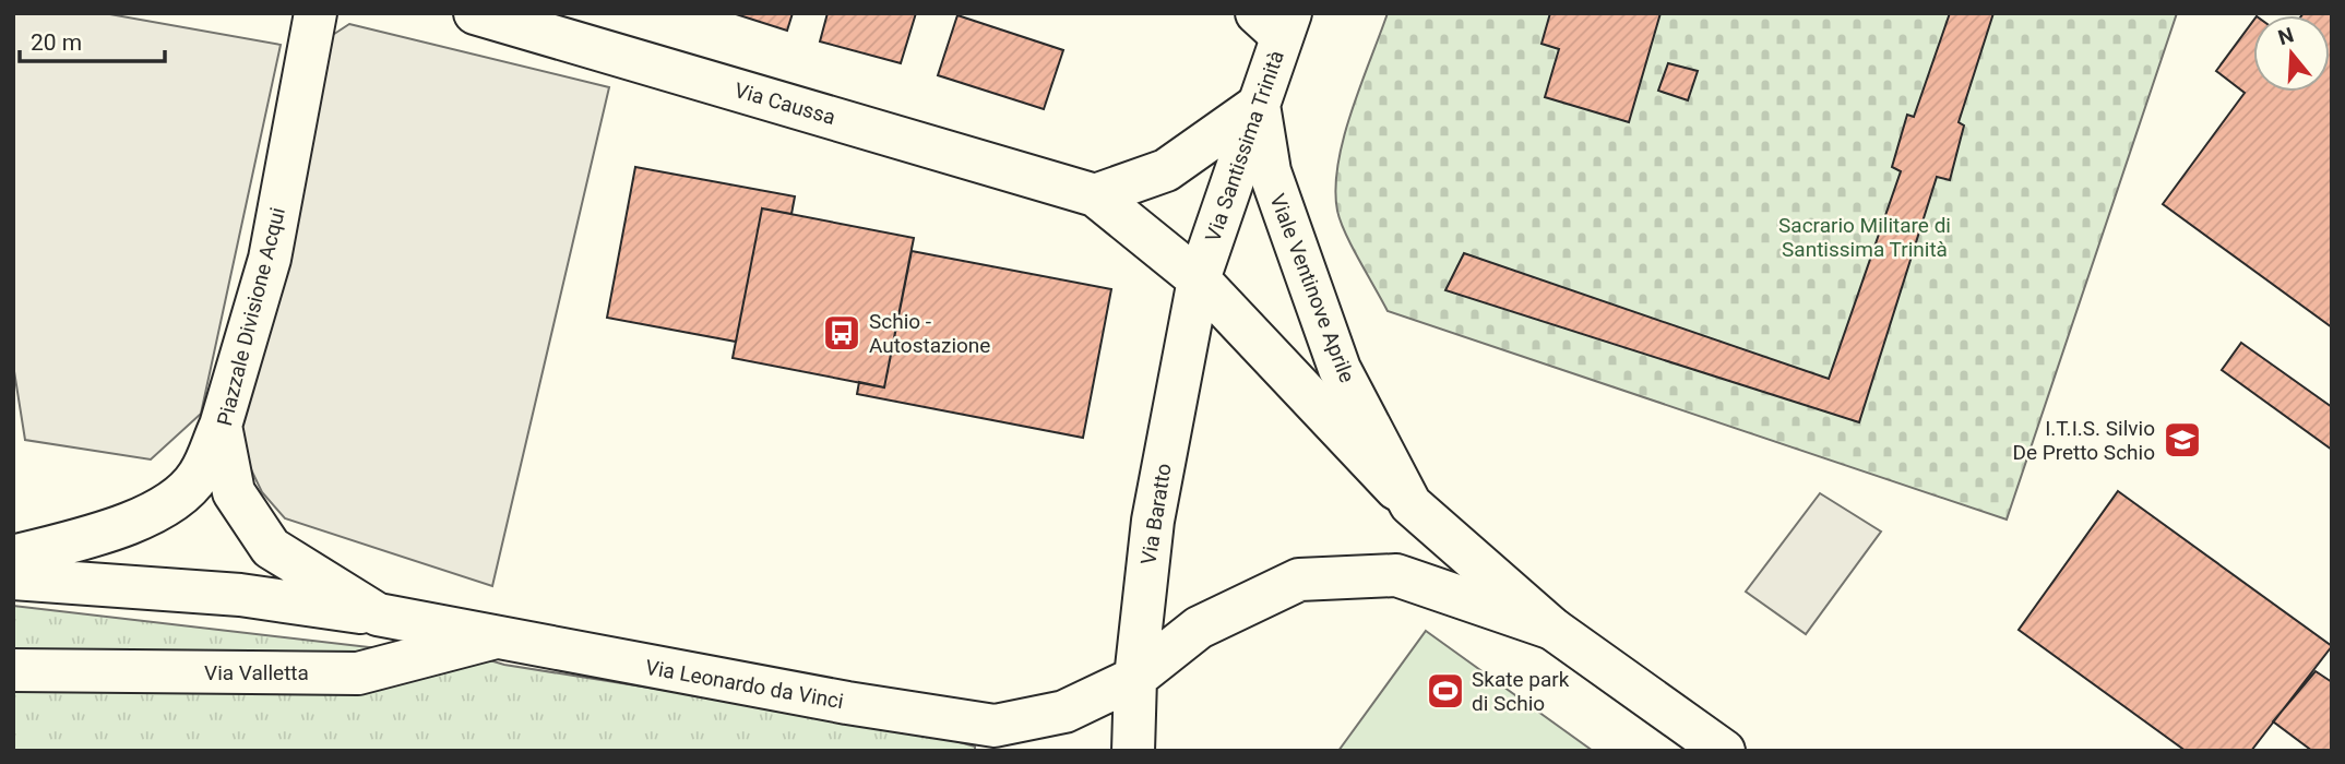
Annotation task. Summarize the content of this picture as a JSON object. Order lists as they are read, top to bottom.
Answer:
{
  "streets": {
    "street": [
      "Via Caussa",
      "Via Santissima Trinità",
      "Viale Ventinove Aprile",
      "Piazzale Divisione Acqui",
      "Via Baratto",
      "Via Valletta",
      "Via Leonardo da Vinci"
    ]
  },
  "crossings": [
    ["Via Caussa", "Via Santissima Trinità"],
    ["Via Caussa", "Viale Ventinove Aprile"],
    ["Via Caussa", "Via Baratto"],
    ["Via Santissima Trinità", "Viale Ventinove Aprile"],
    ["Via Santissima Trinità", "Via Baratto"],
    ["Viale Ventinove Aprile", "Via Baratto"],
    ["Piazzale Divisione Acqui", "Via Valletta"],
    ["Piazzale Divisione Acqui", "Via Leonardo da Vinci"],
    ["Via Valletta", "Via Leonardo da Vinci"]
  ],
  "parks": ["Sacrario Militare di Santissima Trinità"],
  "places": {
    "bus stop": ["Schio - Autostazione"],
    "school or university": ["I.T.I.S. Silvio De Pretto Schio"],
    "sports": ["Skate park di Schio"]
  },
  "scale_bar": "20 m",
  "north": "top"
}
